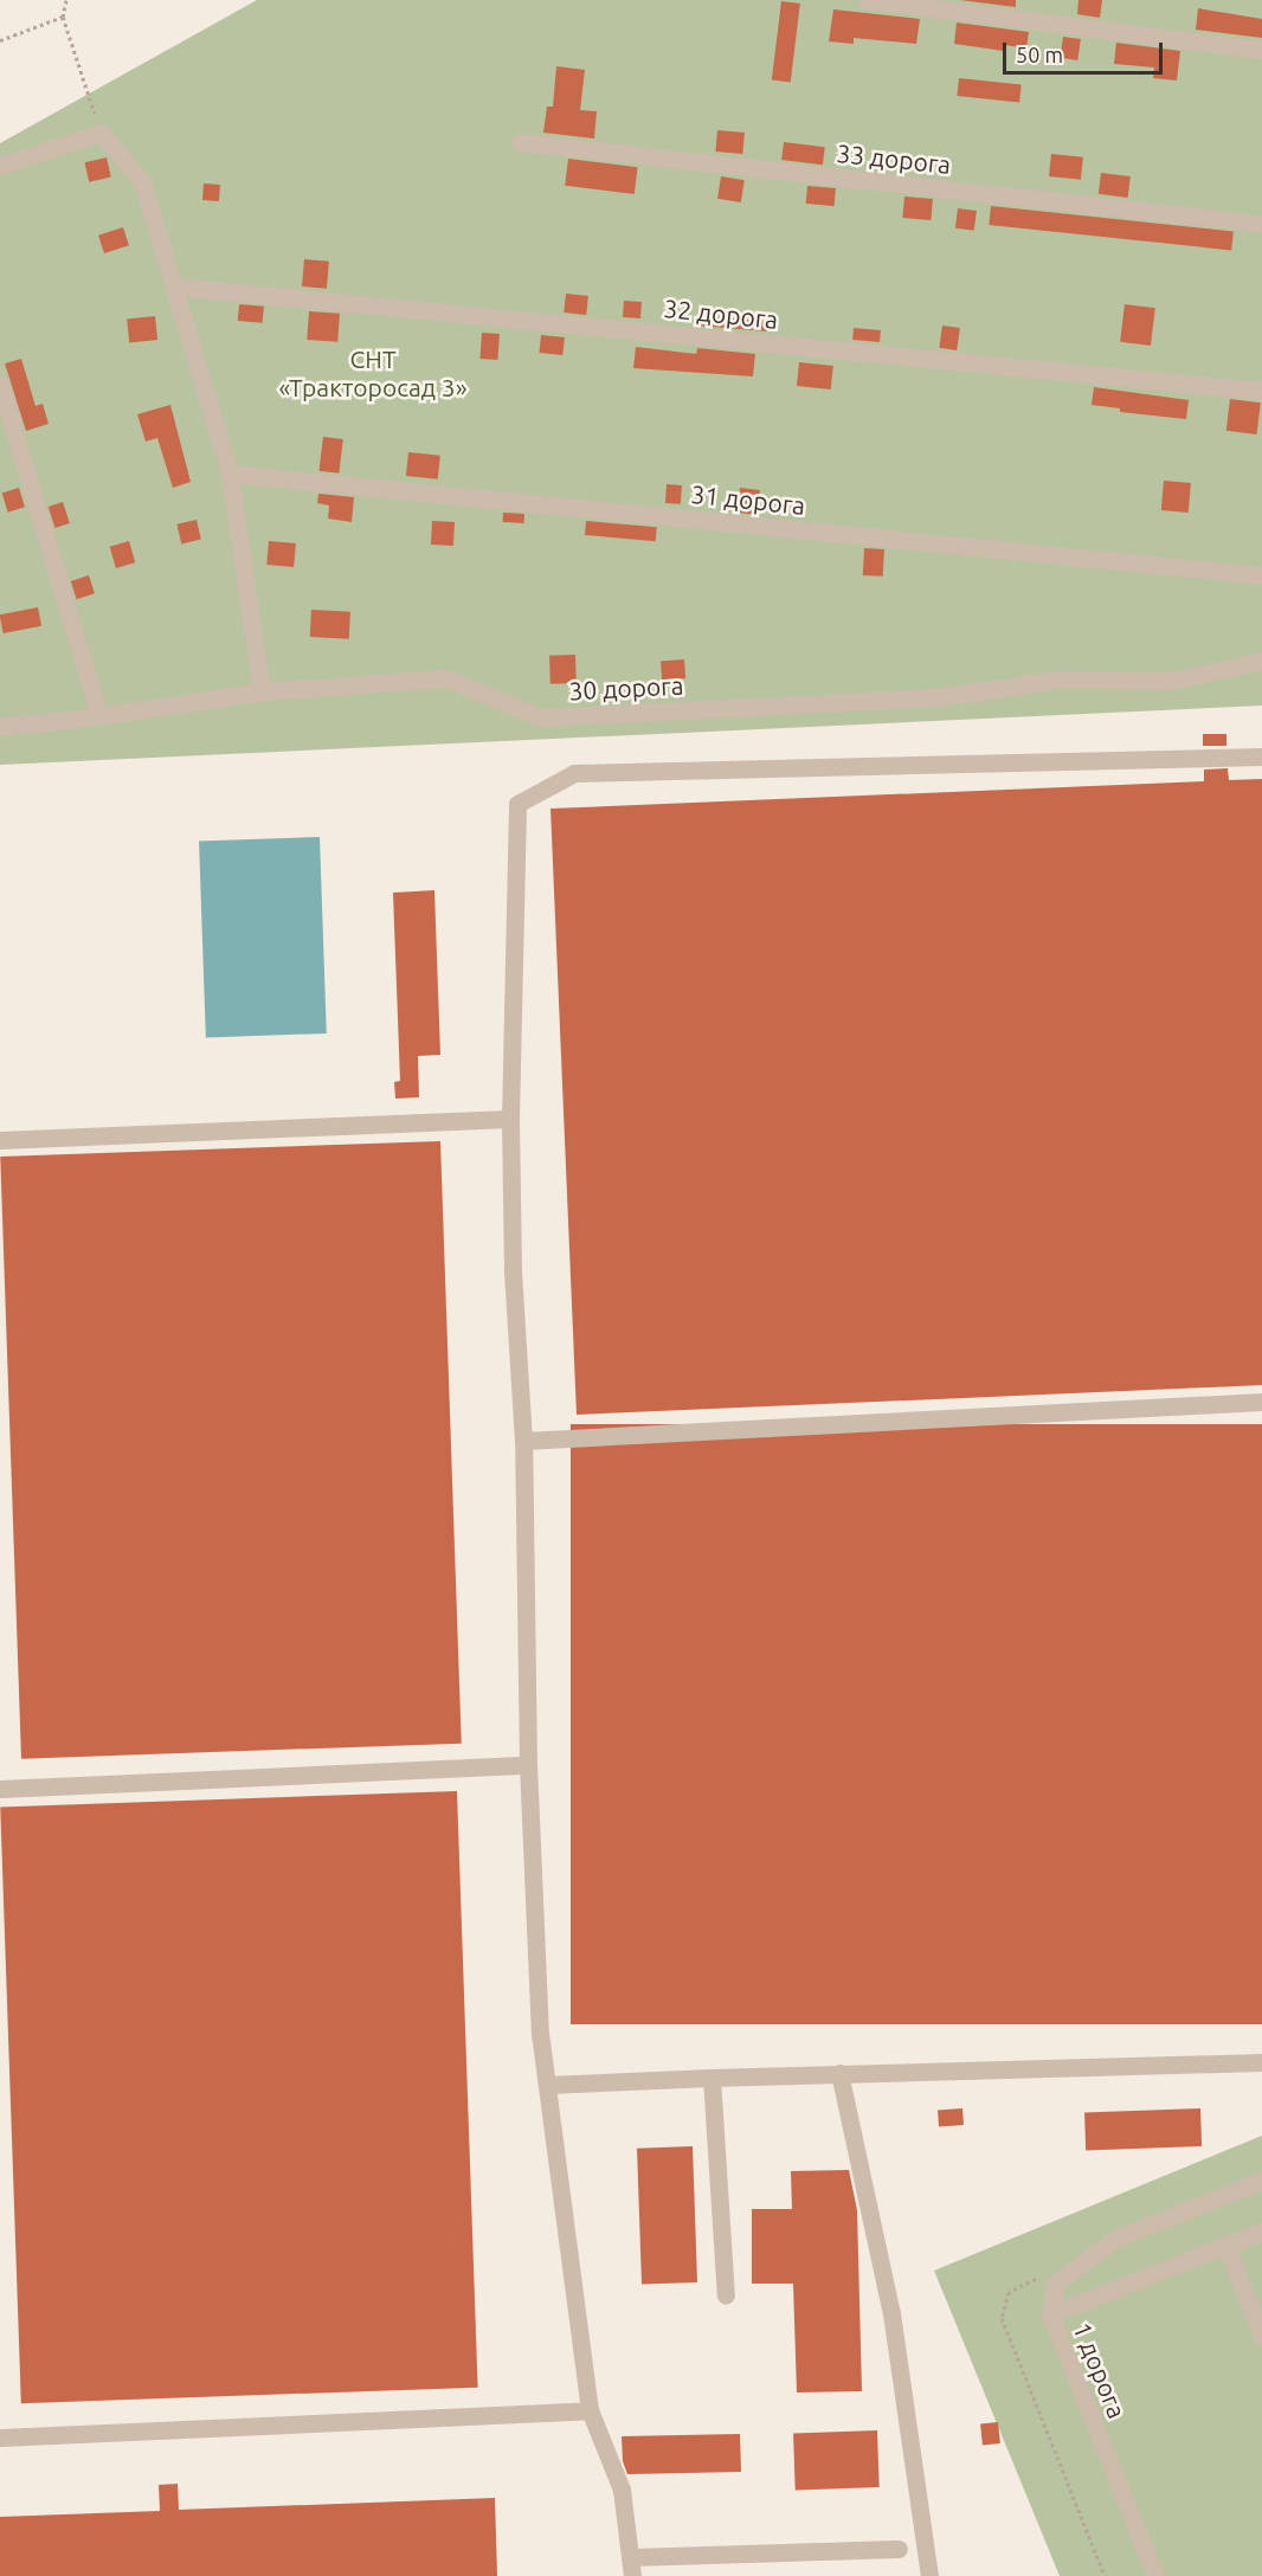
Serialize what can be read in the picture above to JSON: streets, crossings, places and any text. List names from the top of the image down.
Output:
{
  "streets": {
    "street": [
      "33 дорога",
      "32 дорога",
      "31 дорога",
      "30 дорога",
      "1 дорога"
    ]
  },
  "parks": ["СНТ «Тракторосад 3»"],
  "scale_bar": "50 m"
}
